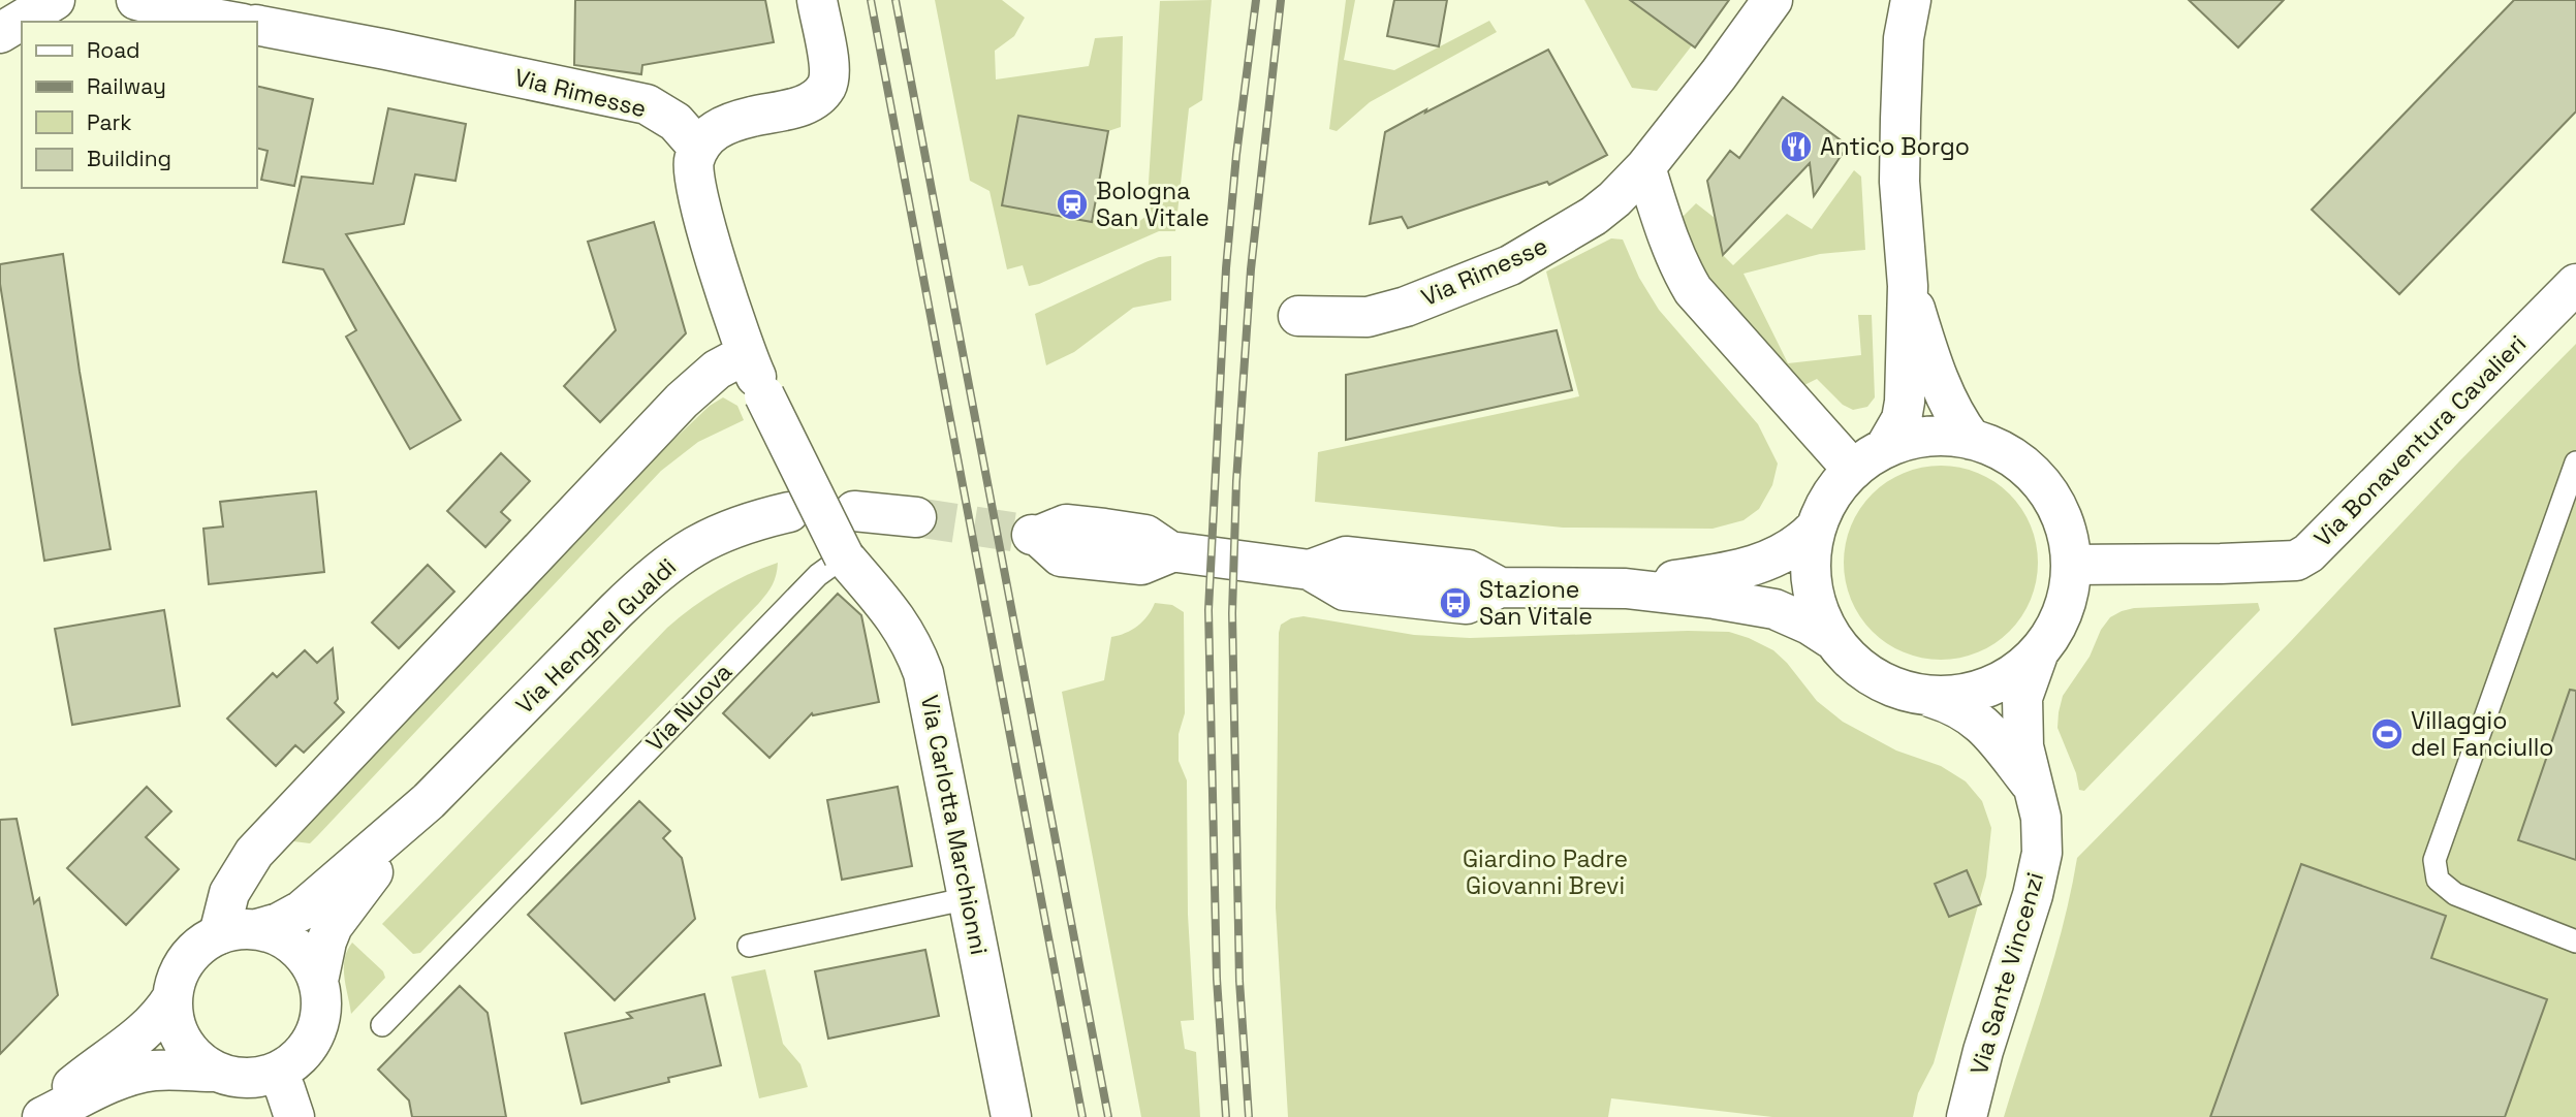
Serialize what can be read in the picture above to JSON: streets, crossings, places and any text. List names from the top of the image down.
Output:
{
  "streets": {
    "street": [
      "Via Rimesse",
      "Via Bonaventura Cavalieri",
      "Via Henghel Gualdi",
      "Via Carlotta Marchionni",
      "Via Sante Vincenzi"
    ],
    "lane": ["Via Nuova"]
  },
  "crossings": [
    ["Via Nuova", "Via Carlotta Marchionni"]
  ],
  "parks": ["Giardino Padre Giovanni Brevi"],
  "places": {
    "restaurant": ["Antico Borgo"],
    "station": ["Bologna San Vitale"],
    "bus stop": ["Stazione San Vitale"],
    "sports": ["Villaggio del Fanciullo"]
  },
  "legend": [
    "Road",
    "Railway",
    "Park",
    "Building"
  ]
}
